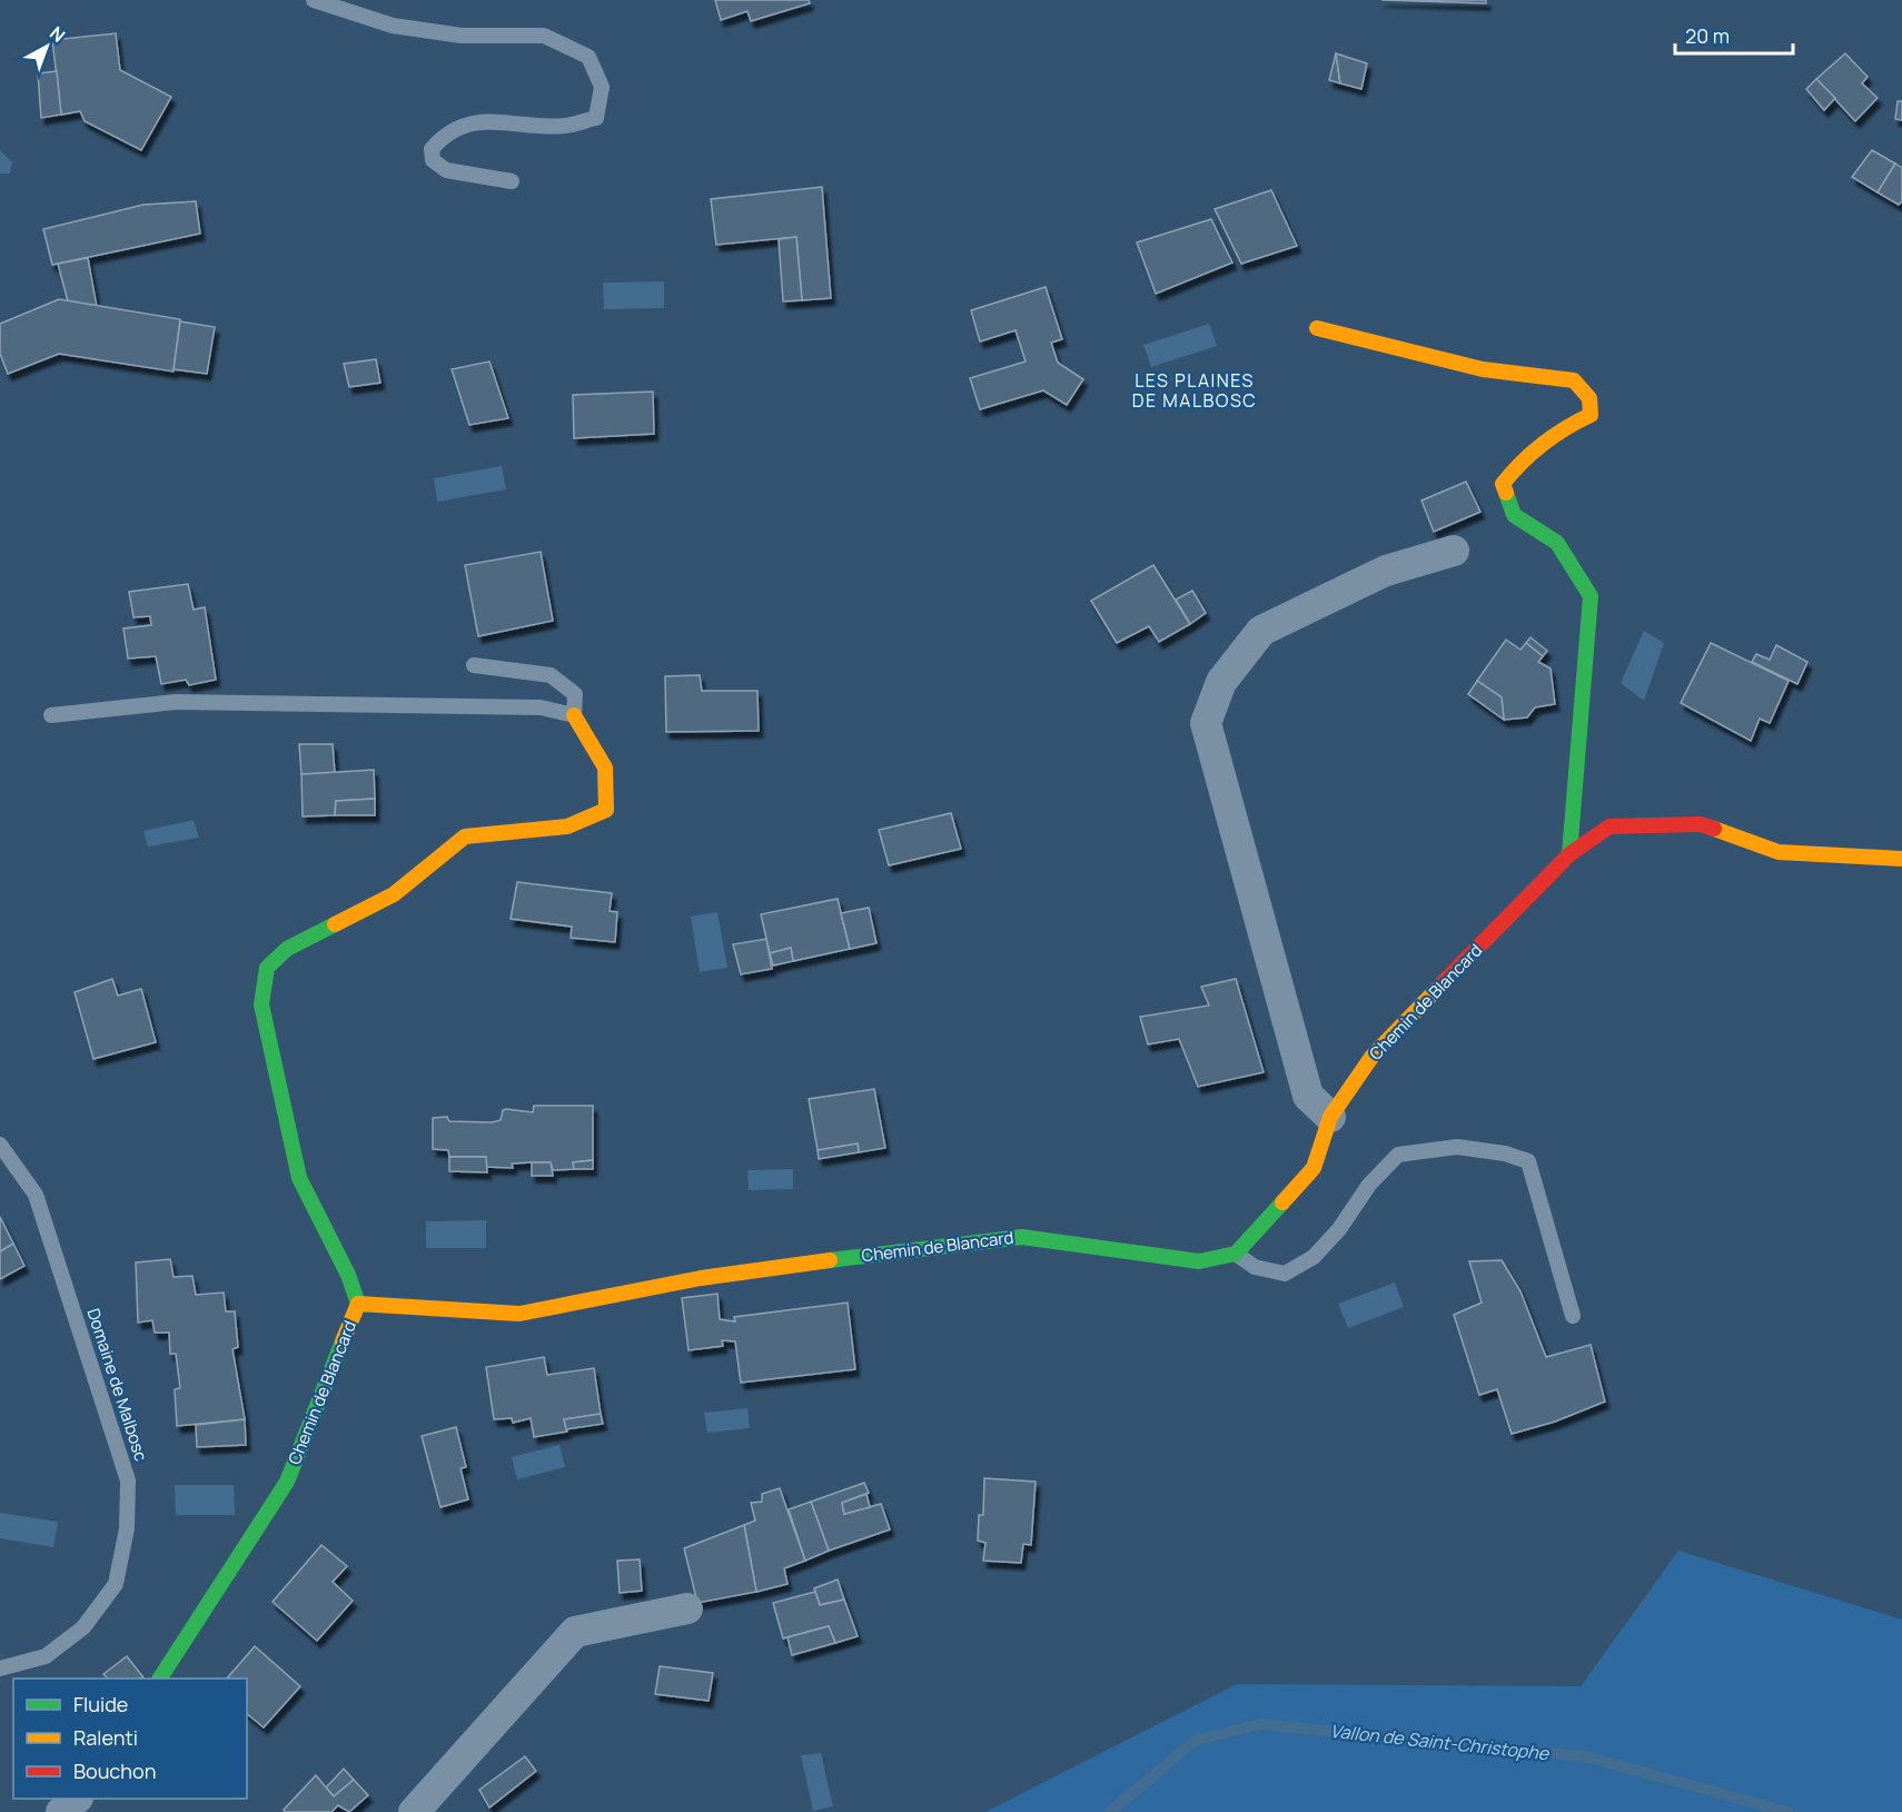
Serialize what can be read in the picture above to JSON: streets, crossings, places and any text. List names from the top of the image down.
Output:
{
  "streets": {
    "street": ["Chemin de Blancard"],
    "lane": ["Domaine de Malbosc"]
  },
  "districts": ["LES PLAINES DE MALBOSC"],
  "water": ["Vallon de Saint-Christophe"],
  "legend": ["Fluide", "Ralenti", "Bouchon"],
  "scale_bar": "20 m",
  "north": "top right"
}
